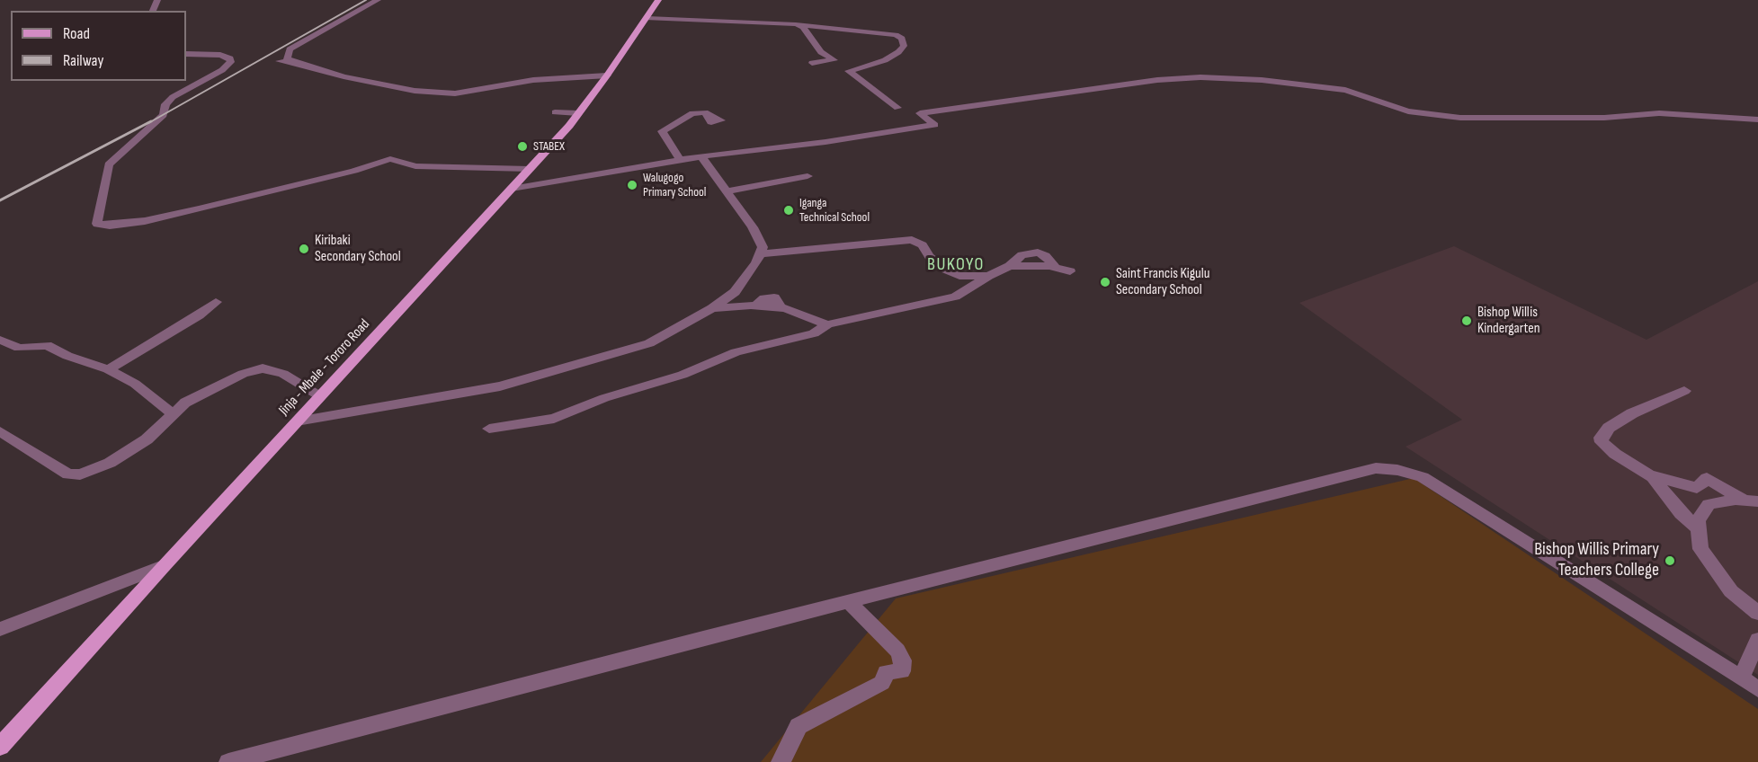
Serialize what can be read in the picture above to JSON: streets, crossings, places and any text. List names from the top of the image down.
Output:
{
  "streets": {
    "main road": ["Jinja - Mbale - Tororo Road"]
  },
  "districts": ["BUKOYO"],
  "places": [
    "STABEX",
    "Walugogo Primary School",
    "Iganga Technical School",
    "Kiribaki Secondary School",
    "Saint Francis Kigulu Secondary School",
    "Bishop Willis Kindergarten",
    "Bishop Willis Primary Teachers College"
  ],
  "legend": ["Road", "Railway"]
}
